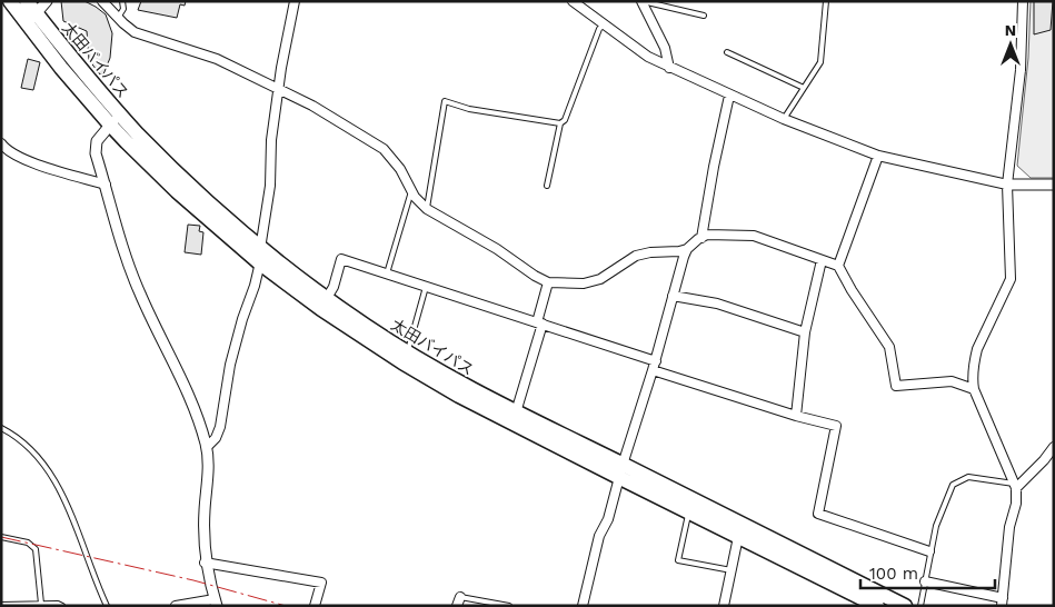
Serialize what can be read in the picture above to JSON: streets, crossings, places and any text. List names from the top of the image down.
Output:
{
  "streets": {
    "highway": ["太田バイパス"]
  },
  "scale_bar": "100 m",
  "north": "top"
}
